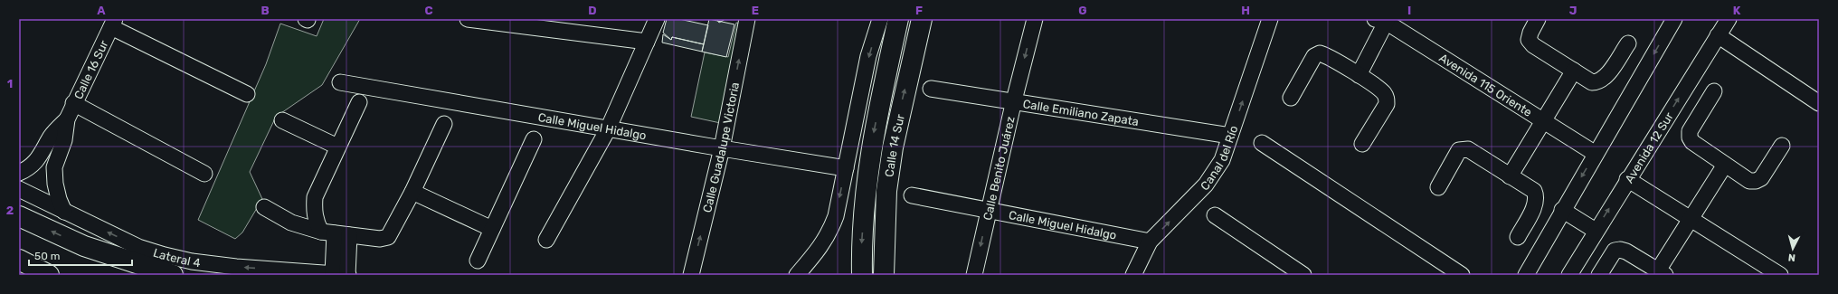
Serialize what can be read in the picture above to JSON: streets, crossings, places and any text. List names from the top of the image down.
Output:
{
  "streets": {
    "main road": ["Calle 14 Sur"],
    "street": [
      "Calle 16 Sur",
      "Avenida 115 Oriente",
      "Calle Emiliano Zapata",
      "Calle Miguel Hidalgo",
      "Avenida 12 Sur",
      "Calle Guadalupe Victoria",
      "Canal del Río",
      "Calle Benito Juárez",
      "Lateral 4"
    ]
  },
  "crossings": [
    ["Calle 16 Sur", "Lateral 4"],
    ["Calle Emiliano Zapata", "Canal del Río"],
    ["Calle Emiliano Zapata", "Calle Benito Juárez"],
    ["Calle Miguel Hidalgo", "Calle Guadalupe Victoria"],
    ["Calle Miguel Hidalgo", "Canal del Río"],
    ["Calle Miguel Hidalgo", "Calle Benito Juárez"]
  ],
  "one_way": ["Canal del Río", "Calle Benito Juárez"],
  "scale_bar": "50 m",
  "north": "bottom",
  "grid": {
    "columns": [
      "A",
      "B",
      "C",
      "D",
      "E",
      "F",
      "G",
      "H",
      "I",
      "J",
      "K"
    ],
    "rows": ["1", "2"]
  }
}
